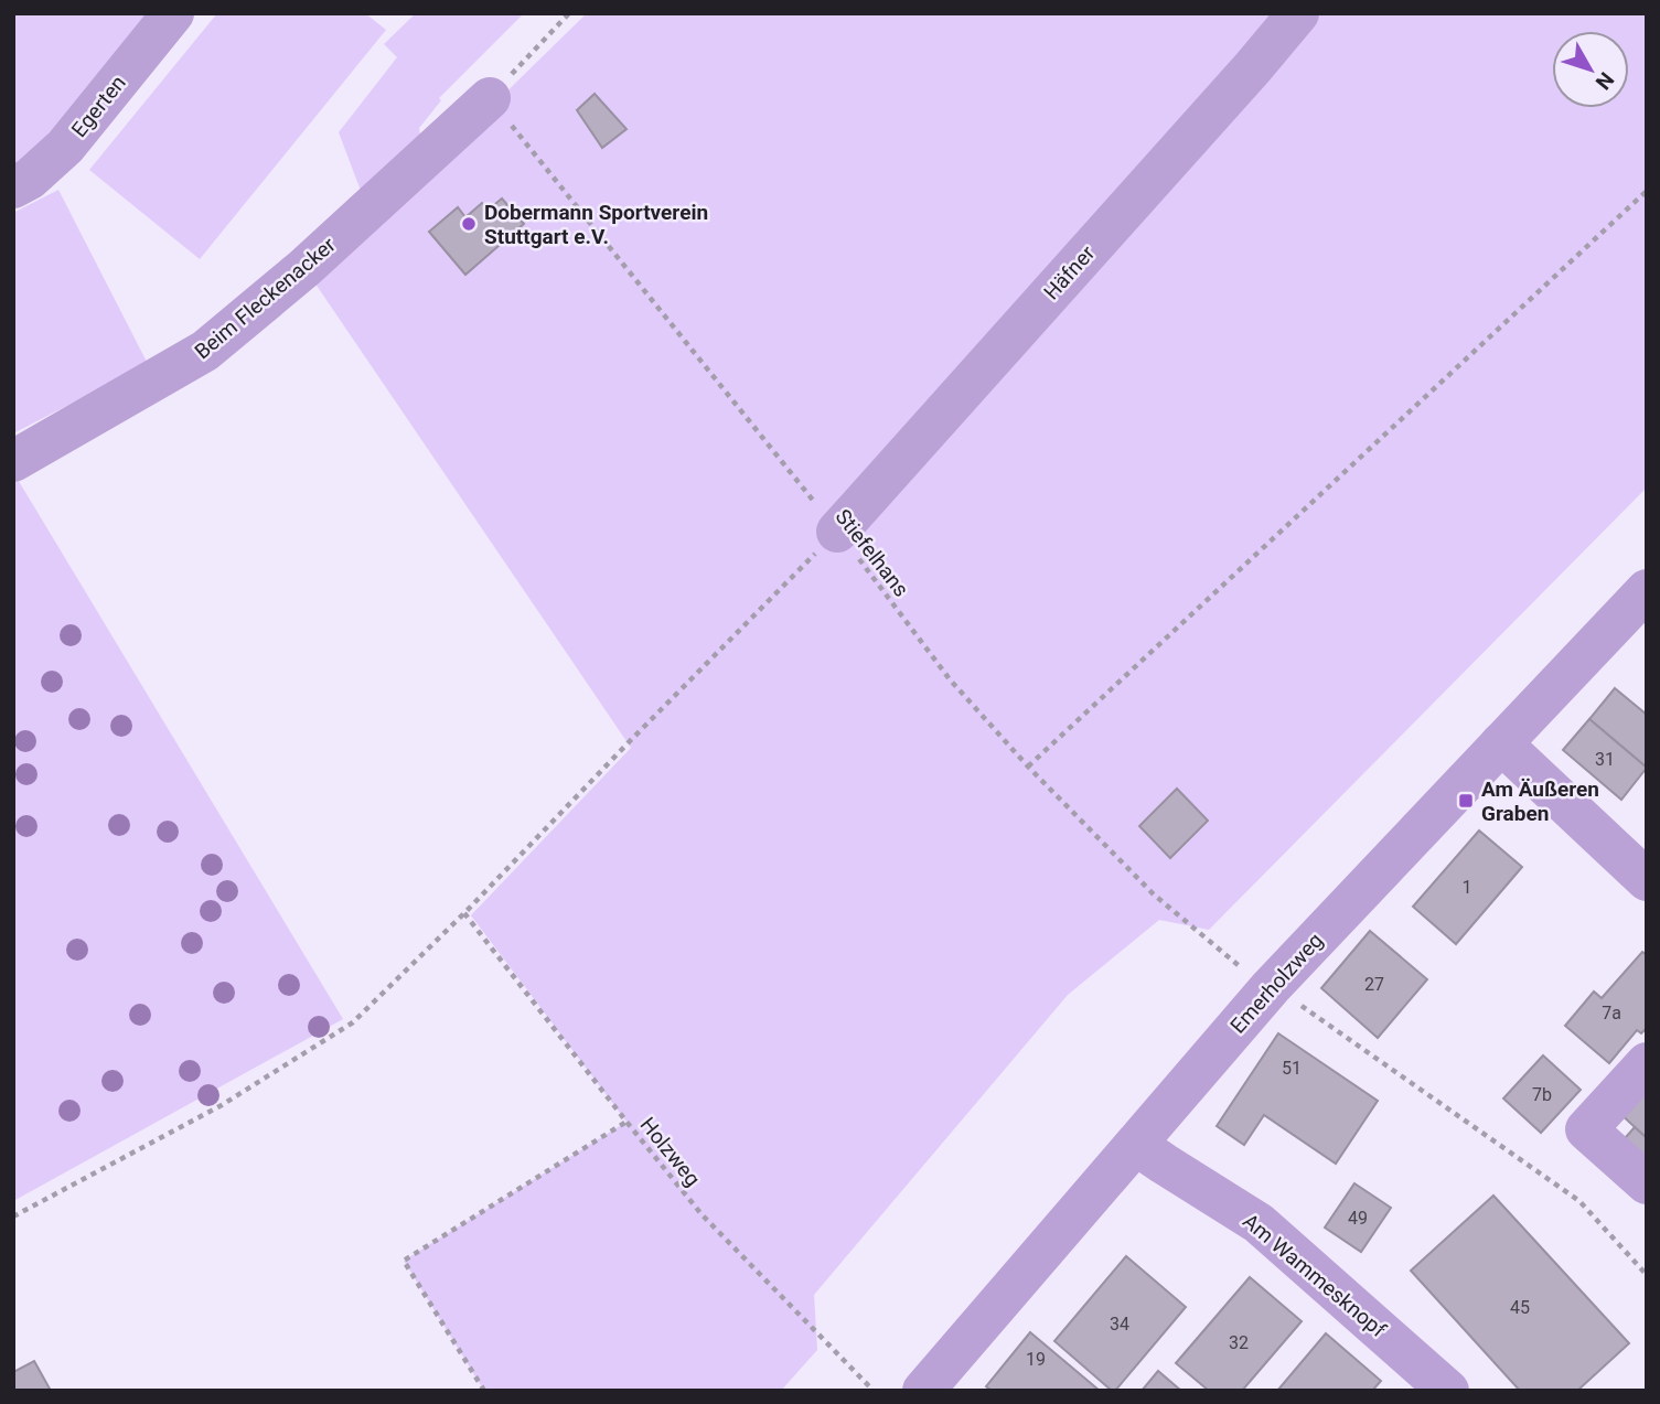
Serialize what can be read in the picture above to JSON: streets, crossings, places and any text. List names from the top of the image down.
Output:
{
  "streets": {
    "street": [
      "Egerten",
      "Häfner",
      "Beim Fleckenacker",
      "Emerholzweg",
      "Am Wammesknopf"
    ],
    "path": ["Stiefelhans", "Holzweg"]
  },
  "crossings": [
    ["Häfner", "Stiefelhans"],
    ["Beim Fleckenacker", "Stiefelhans"],
    ["Stiefelhans", "Emerholzweg"],
    ["Emerholzweg", "Am Wammesknopf"]
  ],
  "places": {
    "other": ["Dobermann Sportverein Stuttgart e.V."],
    "transit": ["Am Äußeren Graben"]
  },
  "house_numbers": [
    "31",
    "1",
    "27",
    "7a",
    "51",
    "7b",
    "49",
    "45",
    "34",
    "32",
    "19"
  ],
  "north": "bottom right"
}
